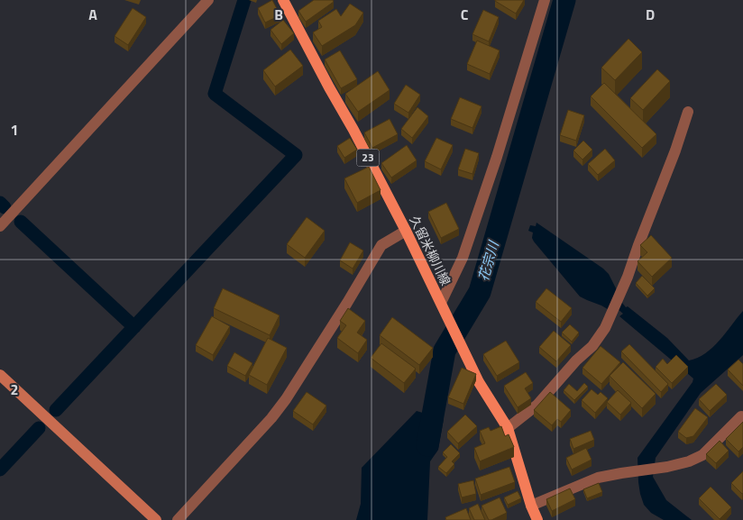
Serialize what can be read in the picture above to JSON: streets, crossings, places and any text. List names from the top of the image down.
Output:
{
  "streets": {
    "main road": ["23", "久留米柳川線"]
  },
  "water": ["花宗川"],
  "grid": {
    "columns": [
      "A",
      "B",
      "C",
      "D"
    ],
    "rows": ["1", "2"]
  }
}
